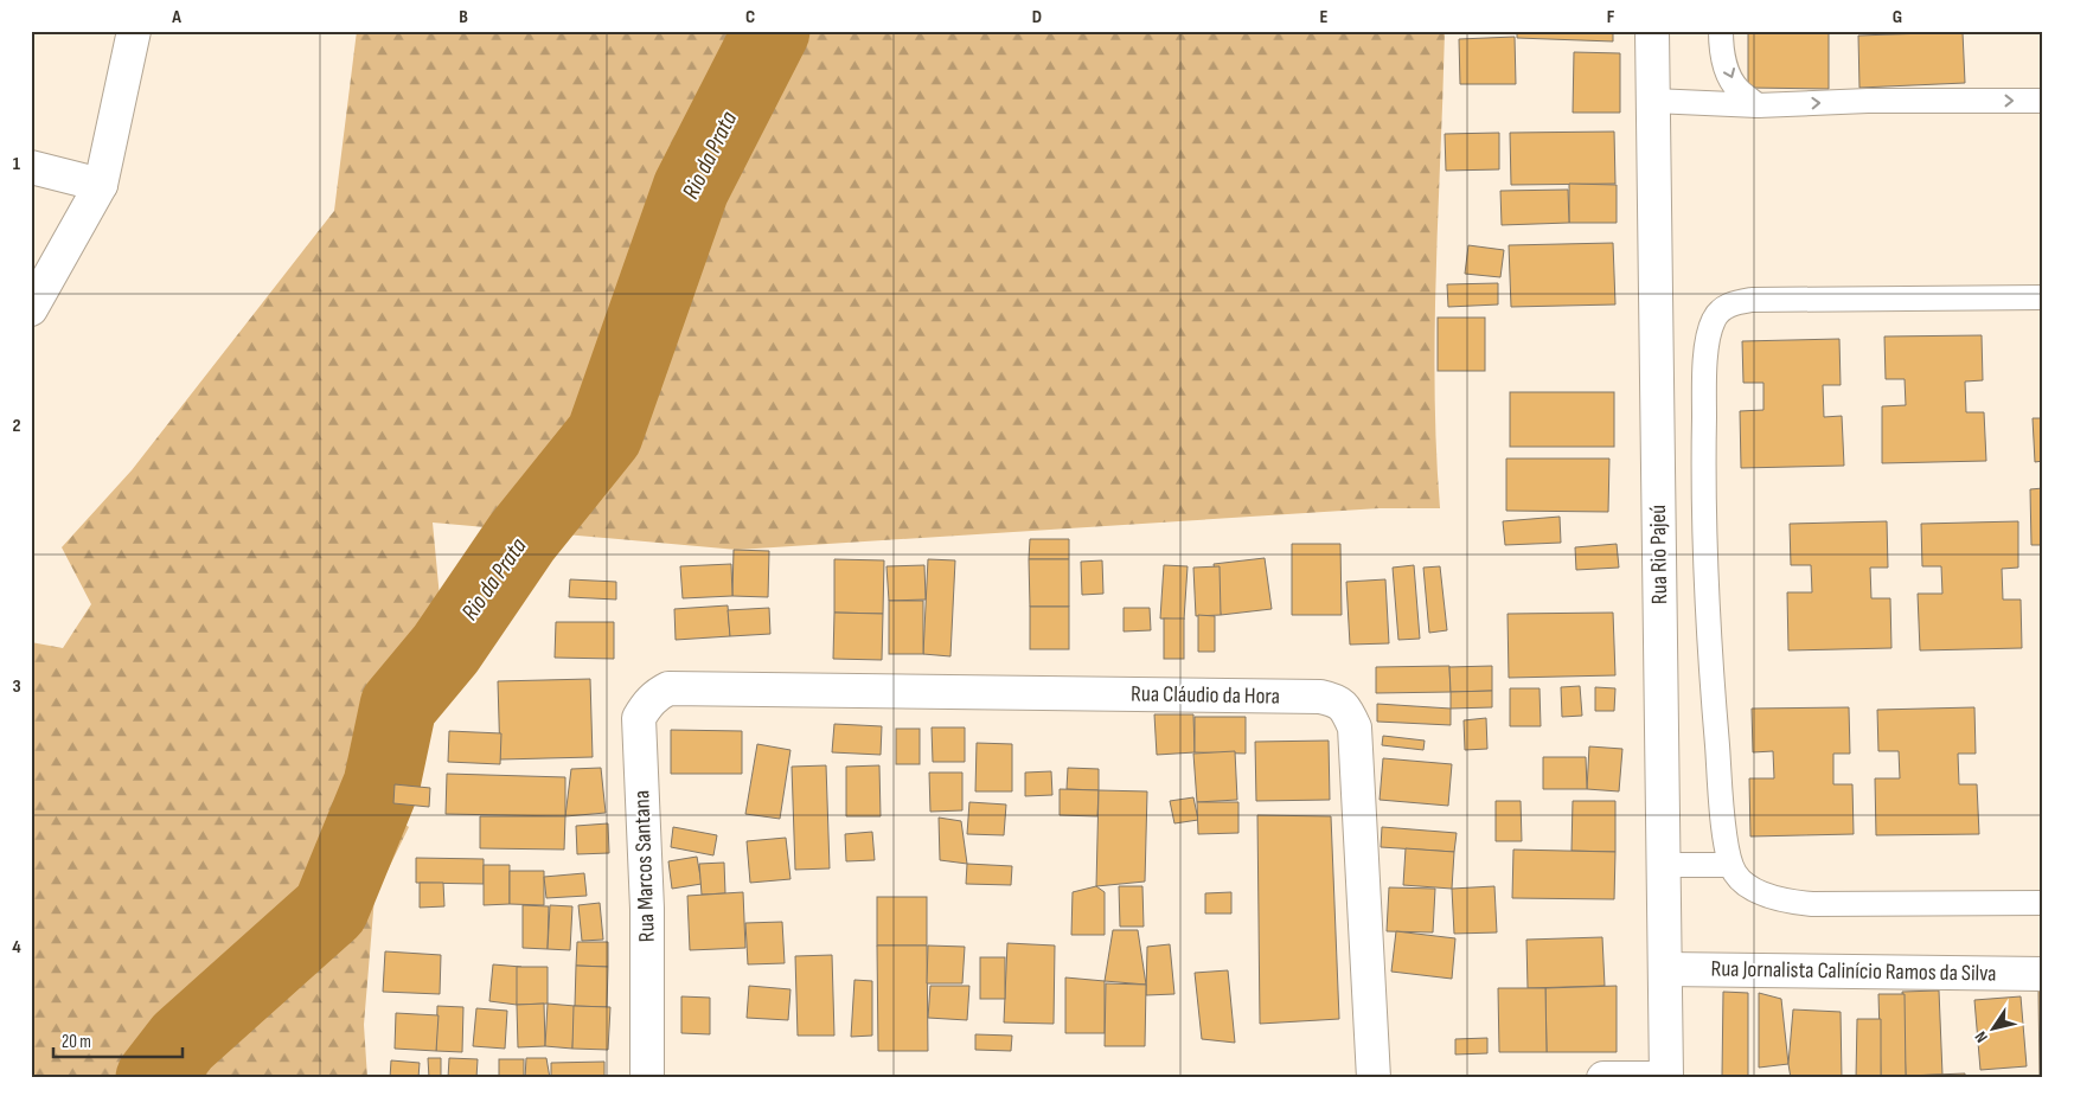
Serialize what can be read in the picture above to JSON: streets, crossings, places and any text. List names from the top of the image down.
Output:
{
  "streets": {
    "street": [
      "Rua Rio Pajeú",
      "Rua Cláudio da Hora",
      "Rua Marcos Santana",
      "Rua Jornalista Calinício Ramos da Silva"
    ]
  },
  "crossings": [
    ["Rua Rio Pajeú", "Rua Jornalista Calinício Ramos da Silva"],
    ["Rua Cláudio da Hora", "Rua Marcos Santana"]
  ],
  "water": ["Rio da Prata"],
  "scale_bar": "20 m",
  "north": "bottom left",
  "grid": {
    "columns": [
      "A",
      "B",
      "C",
      "D",
      "E",
      "F",
      "G"
    ],
    "rows": [
      "1",
      "2",
      "3",
      "4"
    ]
  }
}
